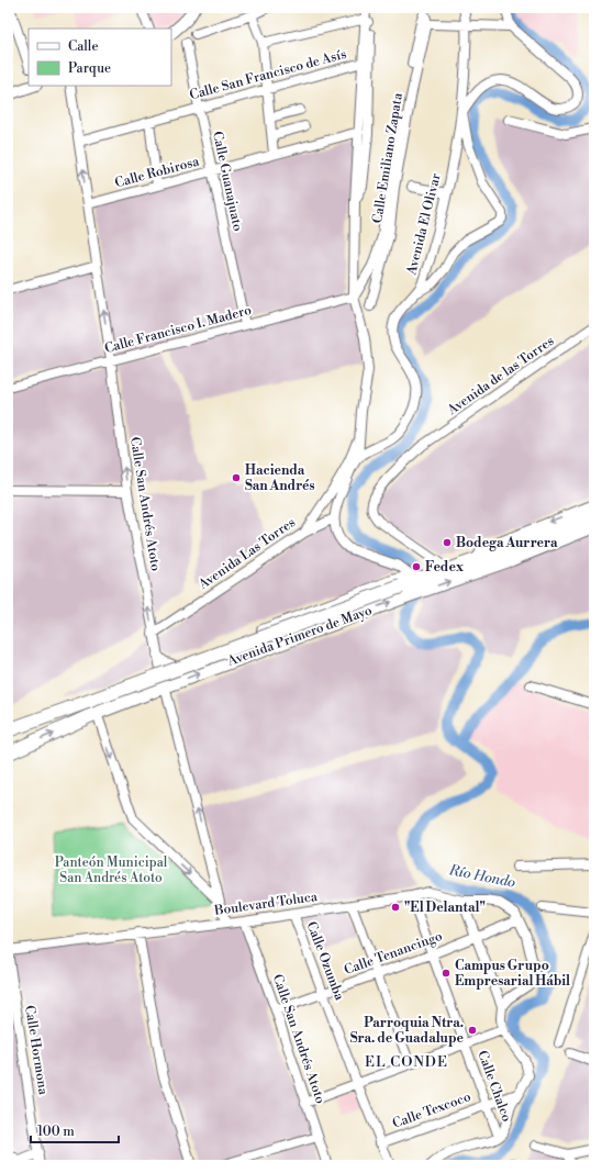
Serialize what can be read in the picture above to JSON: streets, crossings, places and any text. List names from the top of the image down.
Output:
{
  "streets": {
    "highway": ["Avenida Primero de Mayo"],
    "street": [
      "Calle San Francisco de Asís",
      "Calle Emiliano Zapata",
      "Calle Robirosa",
      "Calle Guanajuato",
      "Avenida El Olivar",
      "Calle Francisco I. Madero",
      "Avenida de las Torres",
      "Calle San Andrés Atoto",
      "Avenida Las Torres",
      "Boulevard Toluca",
      "Calle Tenancingo",
      "Calle Ozumba",
      "Calle Hormona",
      "Calle Chalco",
      "Calle Texcoco"
    ]
  },
  "crossings": [
    ["Calle San Francisco de Asís", "Calle Emiliano Zapata"],
    ["Calle San Francisco de Asís", "Calle Guanajuato"],
    ["Calle San Francisco de Asís", "Calle San Andrés Atoto"],
    ["Calle Emiliano Zapata", "Calle Robirosa"],
    ["Calle Emiliano Zapata", "Avenida El Olivar"],
    ["Calle Emiliano Zapata", "Calle Francisco I. Madero"],
    ["Calle Emiliano Zapata", "Avenida Las Torres"],
    ["Calle Robirosa", "Calle Guanajuato"],
    ["Calle Robirosa", "Calle San Andrés Atoto"],
    ["Calle Guanajuato", "Calle Francisco I. Madero"],
    ["Calle Francisco I. Madero", "Calle San Andrés Atoto"],
    ["Avenida de las Torres", "Avenida Primero de Mayo"],
    ["Calle San Andrés Atoto", "Avenida Las Torres"],
    ["Calle San Andrés Atoto", "Avenida Primero de Mayo"],
    ["Calle San Andrés Atoto", "Boulevard Toluca"],
    ["Calle San Andrés Atoto", "Calle Tenancingo"],
    ["Boulevard Toluca", "Calle Tenancingo"],
    ["Boulevard Toluca", "Calle Ozumba"],
    ["Boulevard Toluca", "Calle Hormona"],
    ["Boulevard Toluca", "Calle Chalco"],
    ["Calle Tenancingo", "Calle Ozumba"],
    ["Calle Tenancingo", "Calle Chalco"],
    ["Calle Ozumba", "Calle Texcoco"],
    ["Calle Chalco", "Calle Texcoco"]
  ],
  "one_way": ["Calle San Andrés Atoto"],
  "districts": ["EL CONDE"],
  "water": ["Río Hondo"],
  "parks": ["Panteón Municipal San Andrés Atoto"],
  "places": [
    "Hacienda San Andrés",
    "Bodega Aurrera",
    "Fedex",
    "\"El Delantal\"",
    "Campus Grupo Empresarial Hábil",
    "Parroquia Ntra. Sra. de Guadalupe"
  ],
  "legend": ["Calle", "Parque"],
  "scale_bar": "100 m"
}
